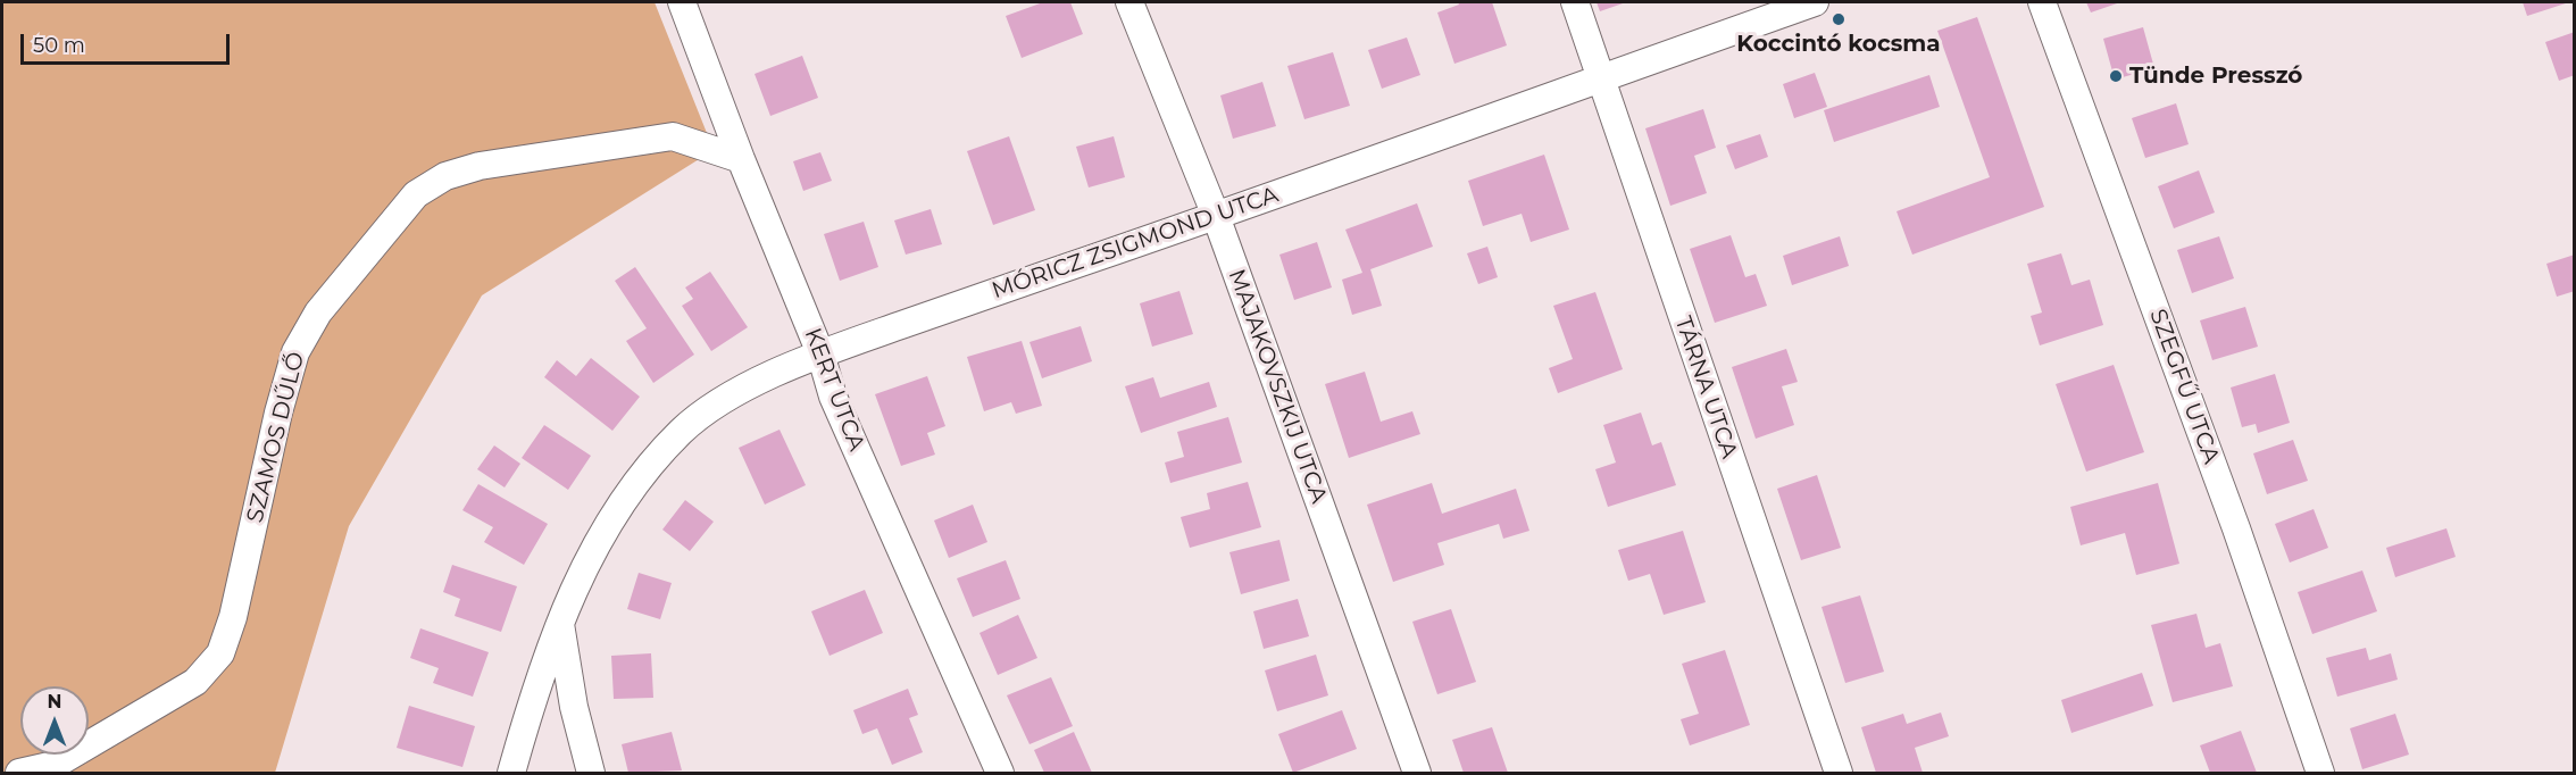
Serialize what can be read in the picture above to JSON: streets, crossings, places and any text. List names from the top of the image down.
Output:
{
  "streets": {
    "street": [
      "MÓRICZ ZSIGMOND UTCA",
      "MAJAKOVSZKIJ UTCA",
      "SZEGFŰ UTCA",
      "TÁRNA UTCA",
      "KERT UTCA",
      "SZAMOS DŰLŐ"
    ]
  },
  "crossings": [
    ["MÓRICZ ZSIGMOND UTCA", "MAJAKOVSZKIJ UTCA"],
    ["MÓRICZ ZSIGMOND UTCA", "TÁRNA UTCA"],
    ["MÓRICZ ZSIGMOND UTCA", "KERT UTCA"],
    ["KERT UTCA", "SZAMOS DŰLŐ"]
  ],
  "places": ["Koccintó kocsma", "Tünde Presszó"],
  "scale_bar": "50 m",
  "north": "top"
}
